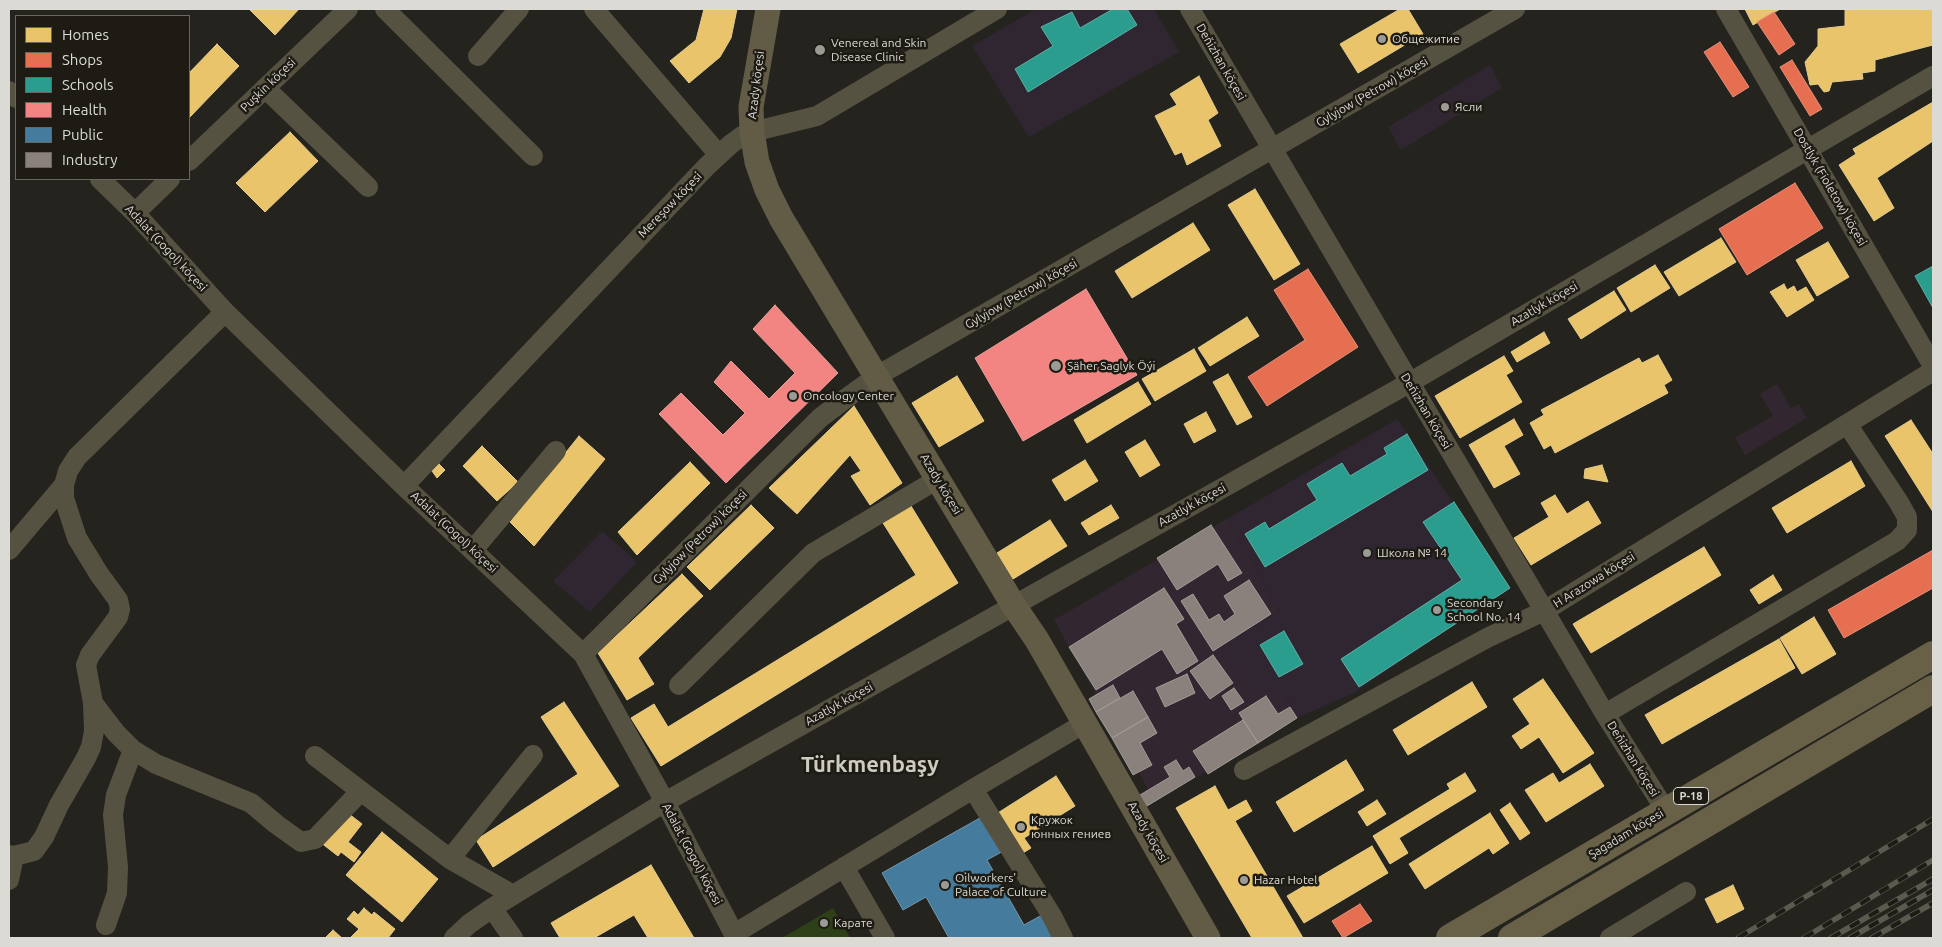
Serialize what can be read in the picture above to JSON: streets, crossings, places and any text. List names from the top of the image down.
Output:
{
  "streets": {
    "highway": ["P-18", "Şagadam köçesi"],
    "main road": ["Azady köçesi"],
    "street": [
      "Deňizhan köçesi",
      "Puşkin köçesi",
      "Gylyjow (Petrow) köçesi",
      "Dostlyk (Fioletow) köçesi",
      "Mereşow köçesi",
      "Adalat (Gogol) köçesi",
      "Azatlyk köçesi",
      "H Arazowa köçesi"
    ]
  },
  "crossings": [
    ["Deňizhan köçesi", "Gylyjow (Petrow) köçesi"],
    ["Deňizhan köçesi", "Azatlyk köçesi"],
    ["Deňizhan köçesi", "H Arazowa köçesi"],
    ["Deňizhan köçesi", "Şagadam köçesi"],
    ["Azady köçesi", "Gylyjow (Petrow) köçesi"],
    ["Azady köçesi", "Mereşow köçesi"],
    ["Azady köçesi", "Azatlyk köçesi"],
    ["Gylyjow (Petrow) köçesi", "Adalat (Gogol) köçesi"],
    ["Dostlyk (Fioletow) köçesi", "Azatlyk köçesi"],
    ["Mereşow köçesi", "Adalat (Gogol) köçesi"],
    ["Adalat (Gogol) köçesi", "Azatlyk köçesi"]
  ],
  "districts": ["Türkmenbaşy"],
  "places": [
    "Общежитие",
    "Venereal and Skin Disease Clinic",
    "Ясли",
    "Şäher Saglyk Öýi",
    "Oncology Center",
    "Школа № 14",
    "Secondary School No. 14",
    "Кружок юнных гениев",
    "Hazar Hotel",
    "Oilworkers' Palace of Culture",
    "Карате"
  ],
  "legend": [
    "Homes",
    "Shops",
    "Schools",
    "Health",
    "Public",
    "Industry"
  ]
}
